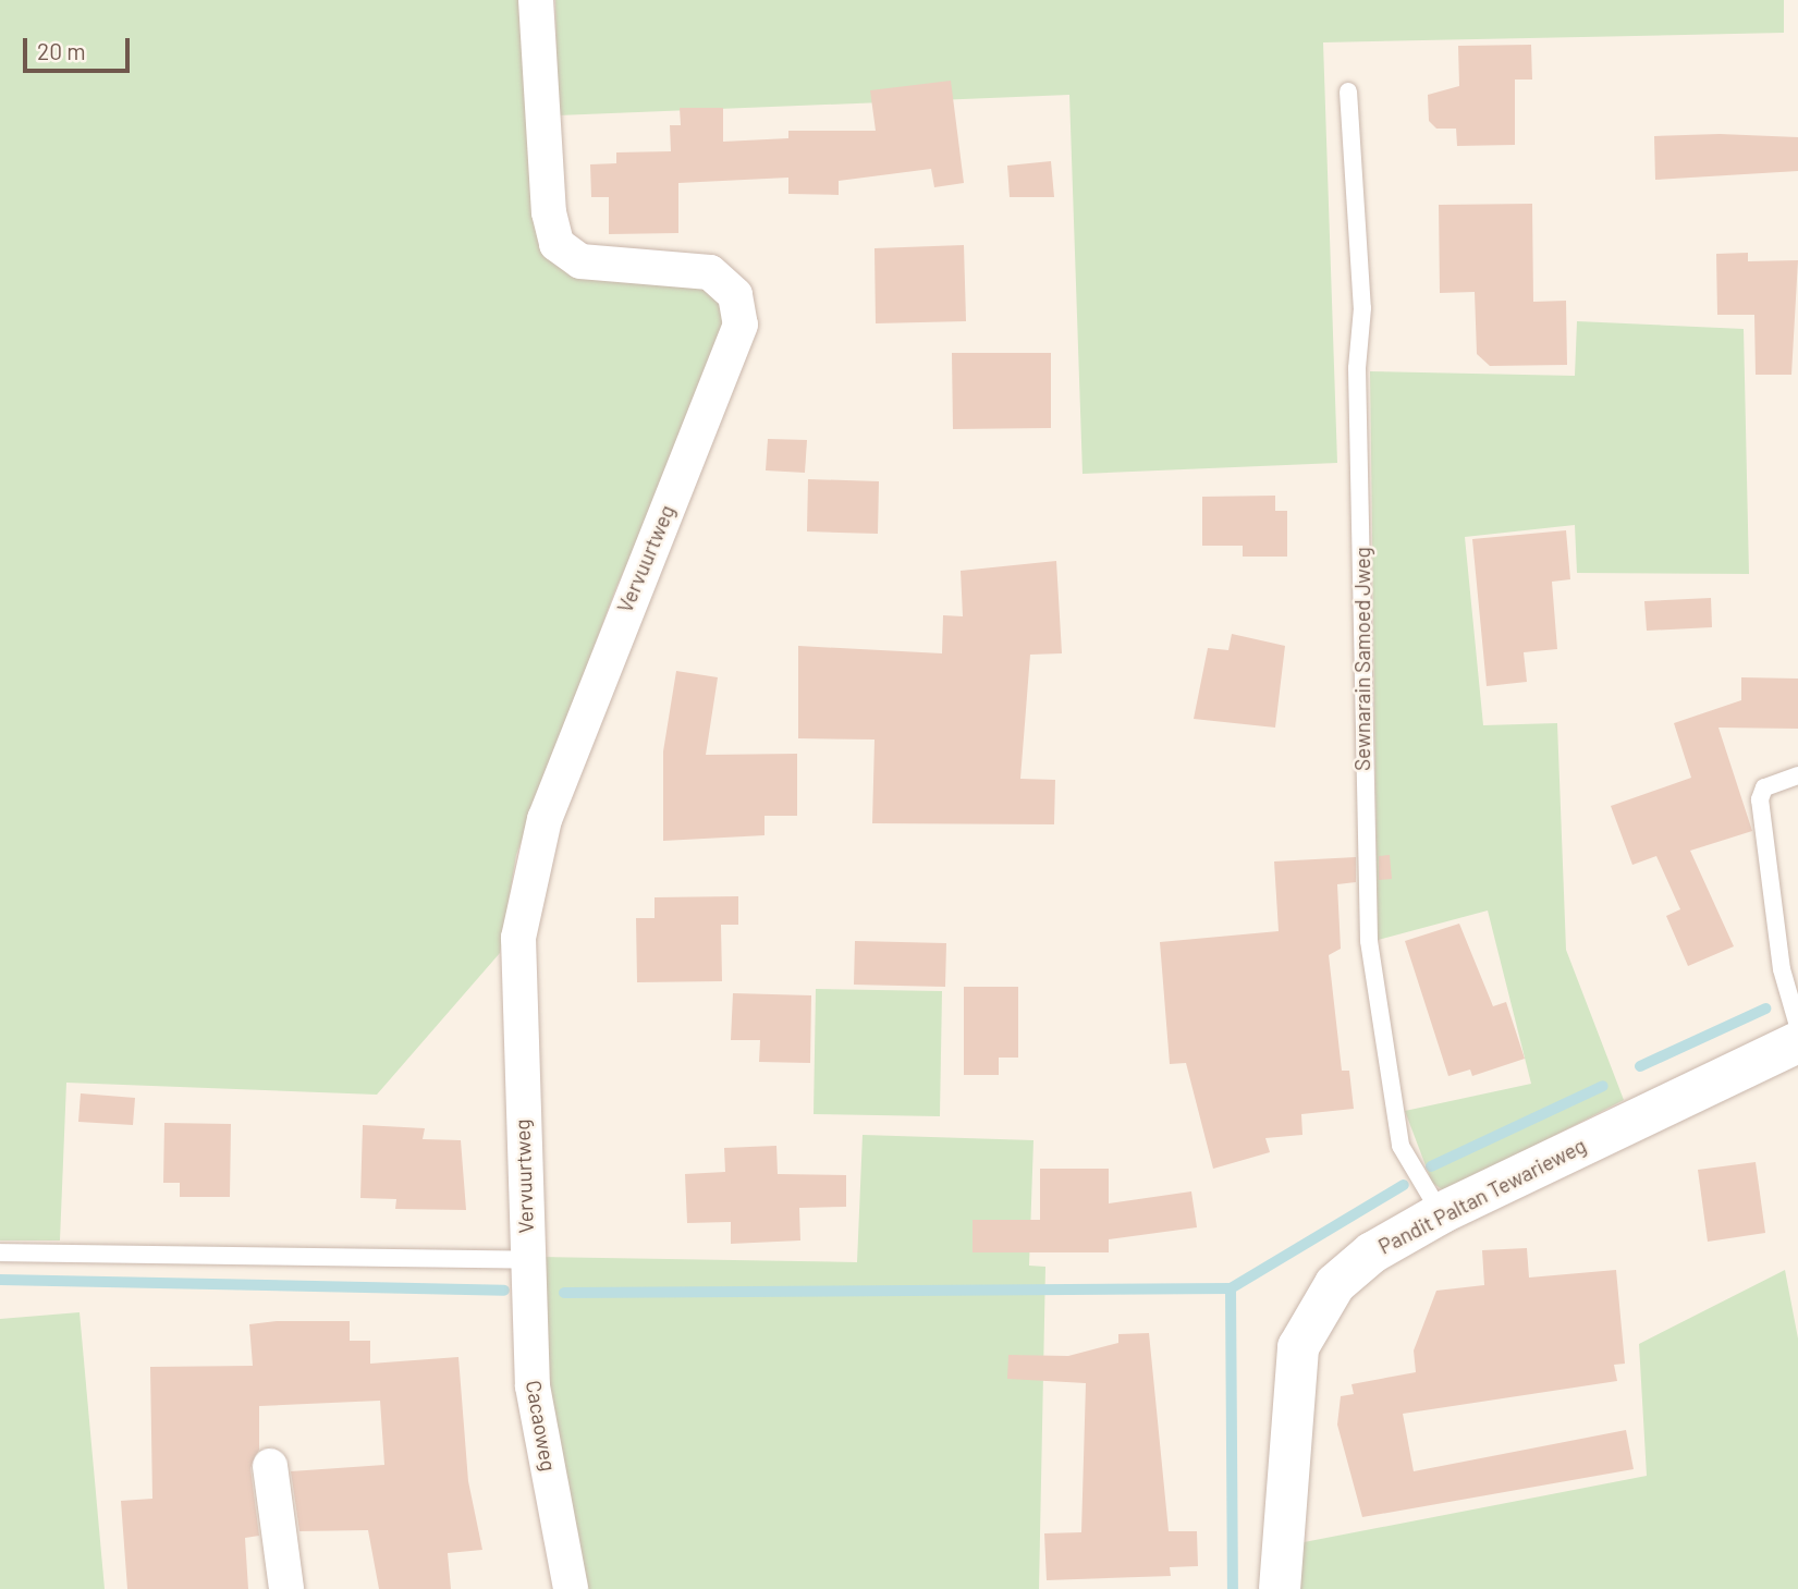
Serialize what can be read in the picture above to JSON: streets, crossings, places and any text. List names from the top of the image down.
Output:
{
  "streets": {
    "street": ["Vervuurtweg", "Pandit Paltan Tewarieweg", "Cacaoweg"],
    "lane": ["Sewnarain Samoed Jweg"]
  },
  "crossings": [
    ["Vervuurtweg", "Cacaoweg"],
    ["Sewnarain Samoed Jweg", "Pandit Paltan Tewarieweg"]
  ],
  "scale_bar": "20 m"
}
